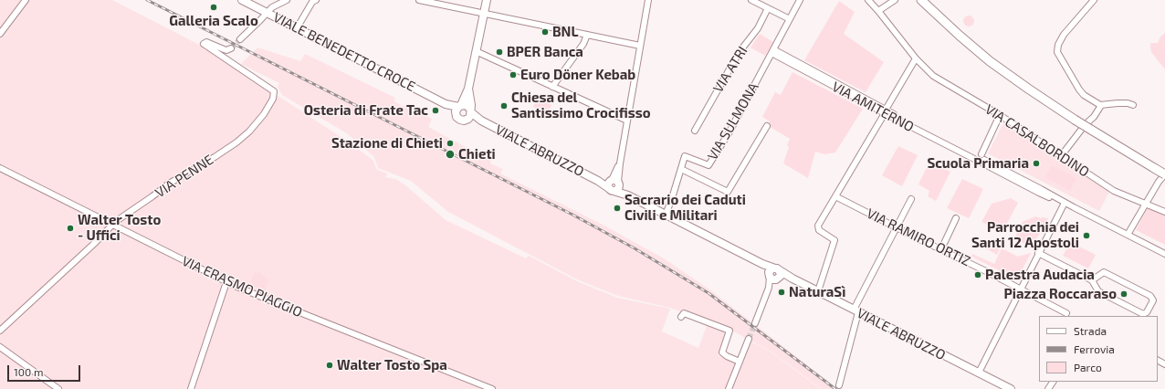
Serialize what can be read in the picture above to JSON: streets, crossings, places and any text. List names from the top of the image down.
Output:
{
  "streets": {
    "main road": ["VIALE BENEDETTO CROCE", "VIALE ABRUZZO"],
    "street": [
      "VIA ATRI",
      "VIA AMITERNO",
      "VIA SULMONA",
      "VIA CASALBORDINO",
      "VIA PENNE",
      "VIA RAMIRO ORTIZ",
      "VIA ERASMO PIAGGIO"
    ]
  },
  "crossings": [
    ["VIA AMITERNO", "VIA SULMONA"],
    ["VIA SULMONA", "VIALE ABRUZZO"],
    ["VIA PENNE", "VIA ERASMO PIAGGIO"]
  ],
  "places": [
    "Galleria Scalo",
    "BNL",
    "BPER Banca",
    "Euro Döner Kebab",
    "Chiesa del Santissimo Crocifisso",
    "Osteria di Frate Tac",
    "Stazione di Chieti",
    "Chieti",
    "Scuola Primaria",
    "Sacrario dei Caduti Civili e Militari",
    "Walter Tosto - Uffici",
    "Parrocchia dei Santi 12 Apostoli",
    "Palestra Audacia",
    "NaturaSì",
    "Piazza Roccaraso",
    "Walter Tosto Spa"
  ],
  "legend": ["Strada", "Ferrovia", "Parco"],
  "scale_bar": "100 m"
}
